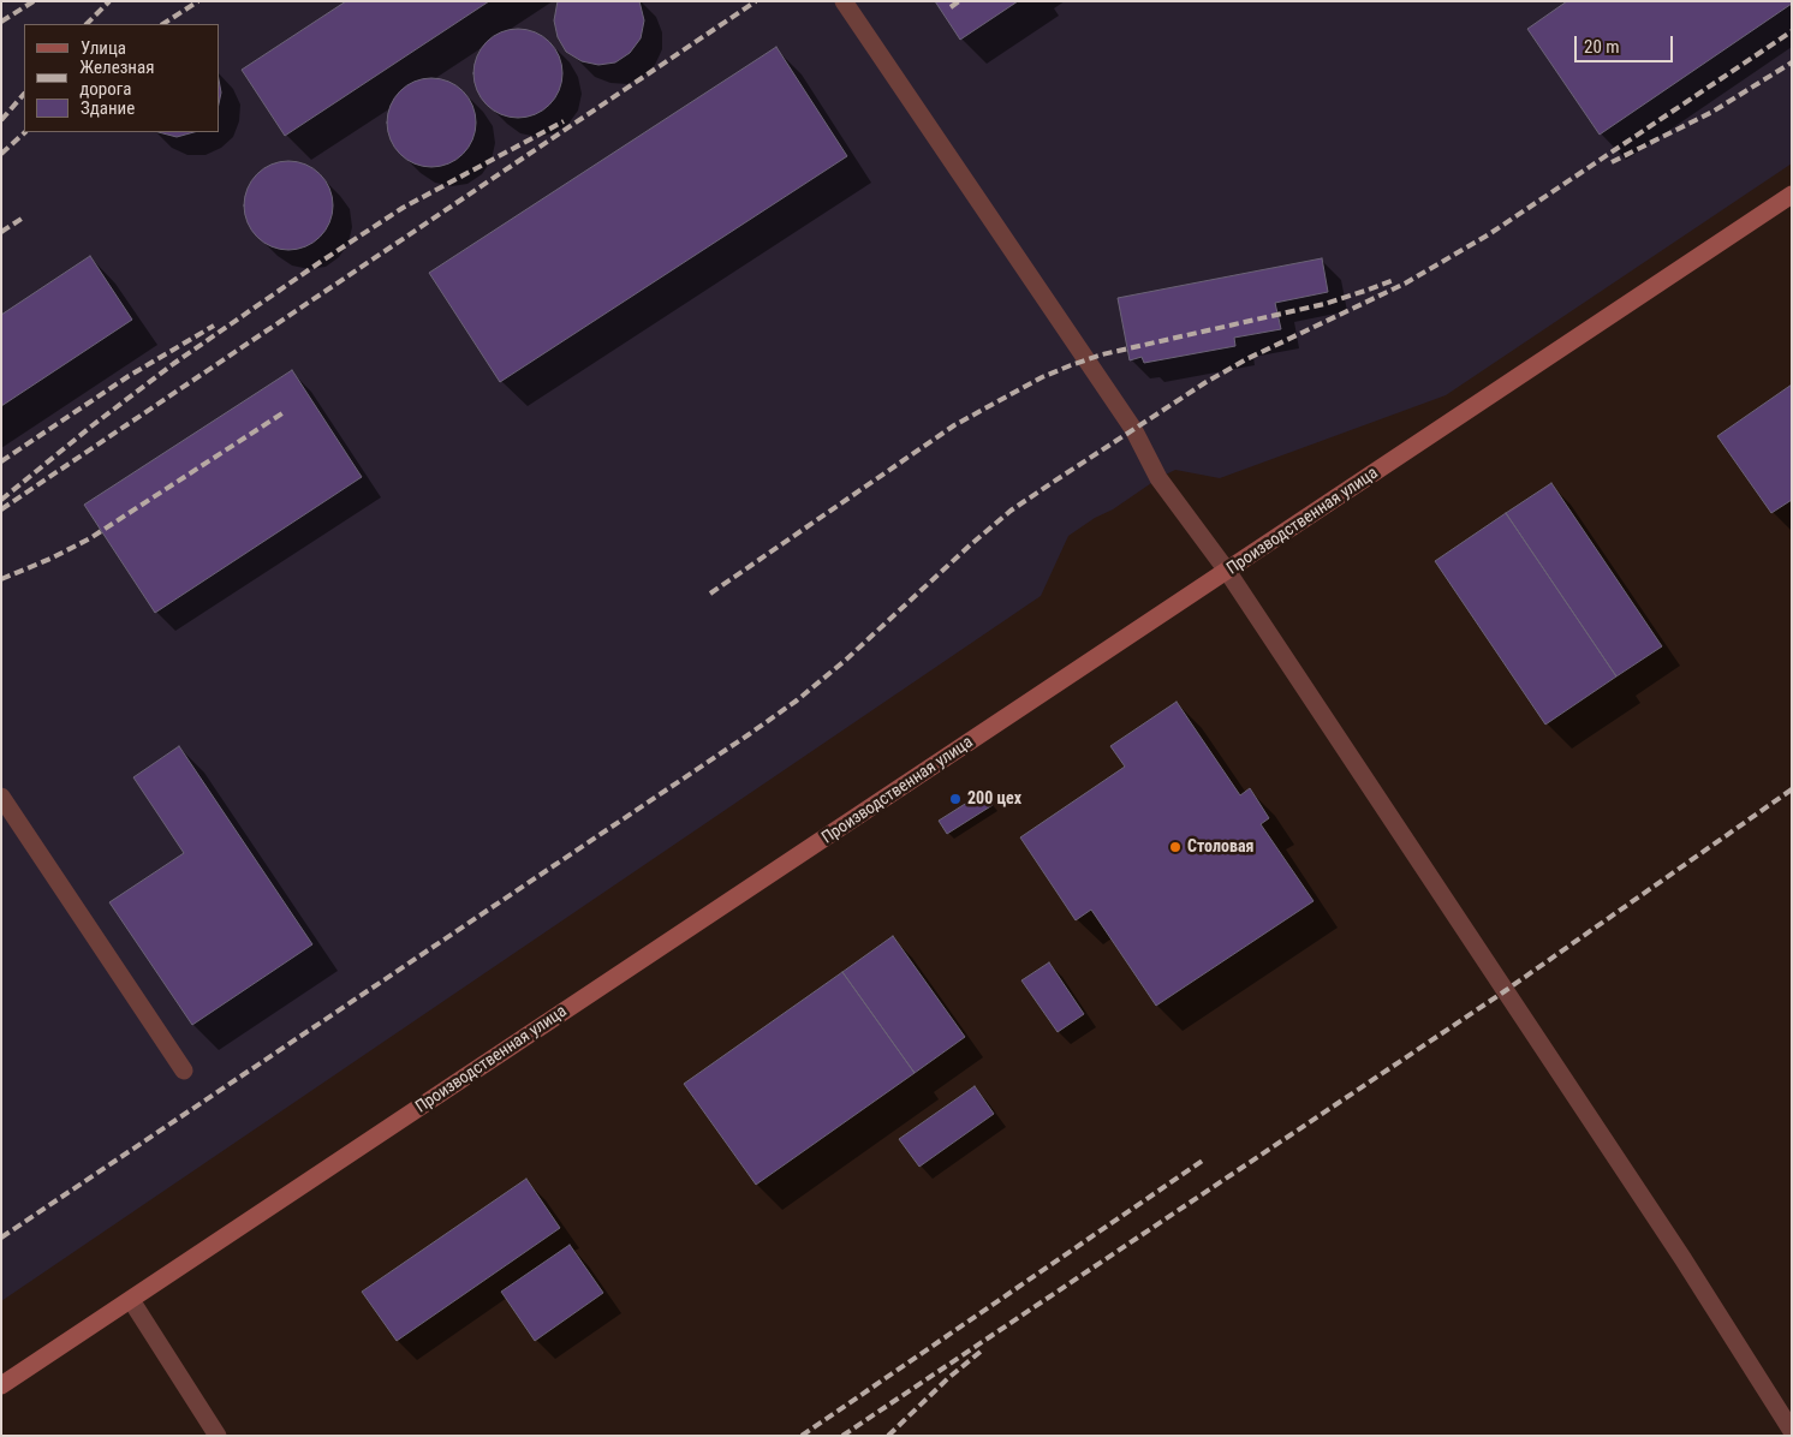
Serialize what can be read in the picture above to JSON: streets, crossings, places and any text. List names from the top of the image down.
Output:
{
  "streets": {
    "main road": ["Производственная улица"]
  },
  "places": ["200 цех", "Cтоловая"],
  "legend": ["Улица", "Железная дорога", "Здание"],
  "scale_bar": "20 m"
}
